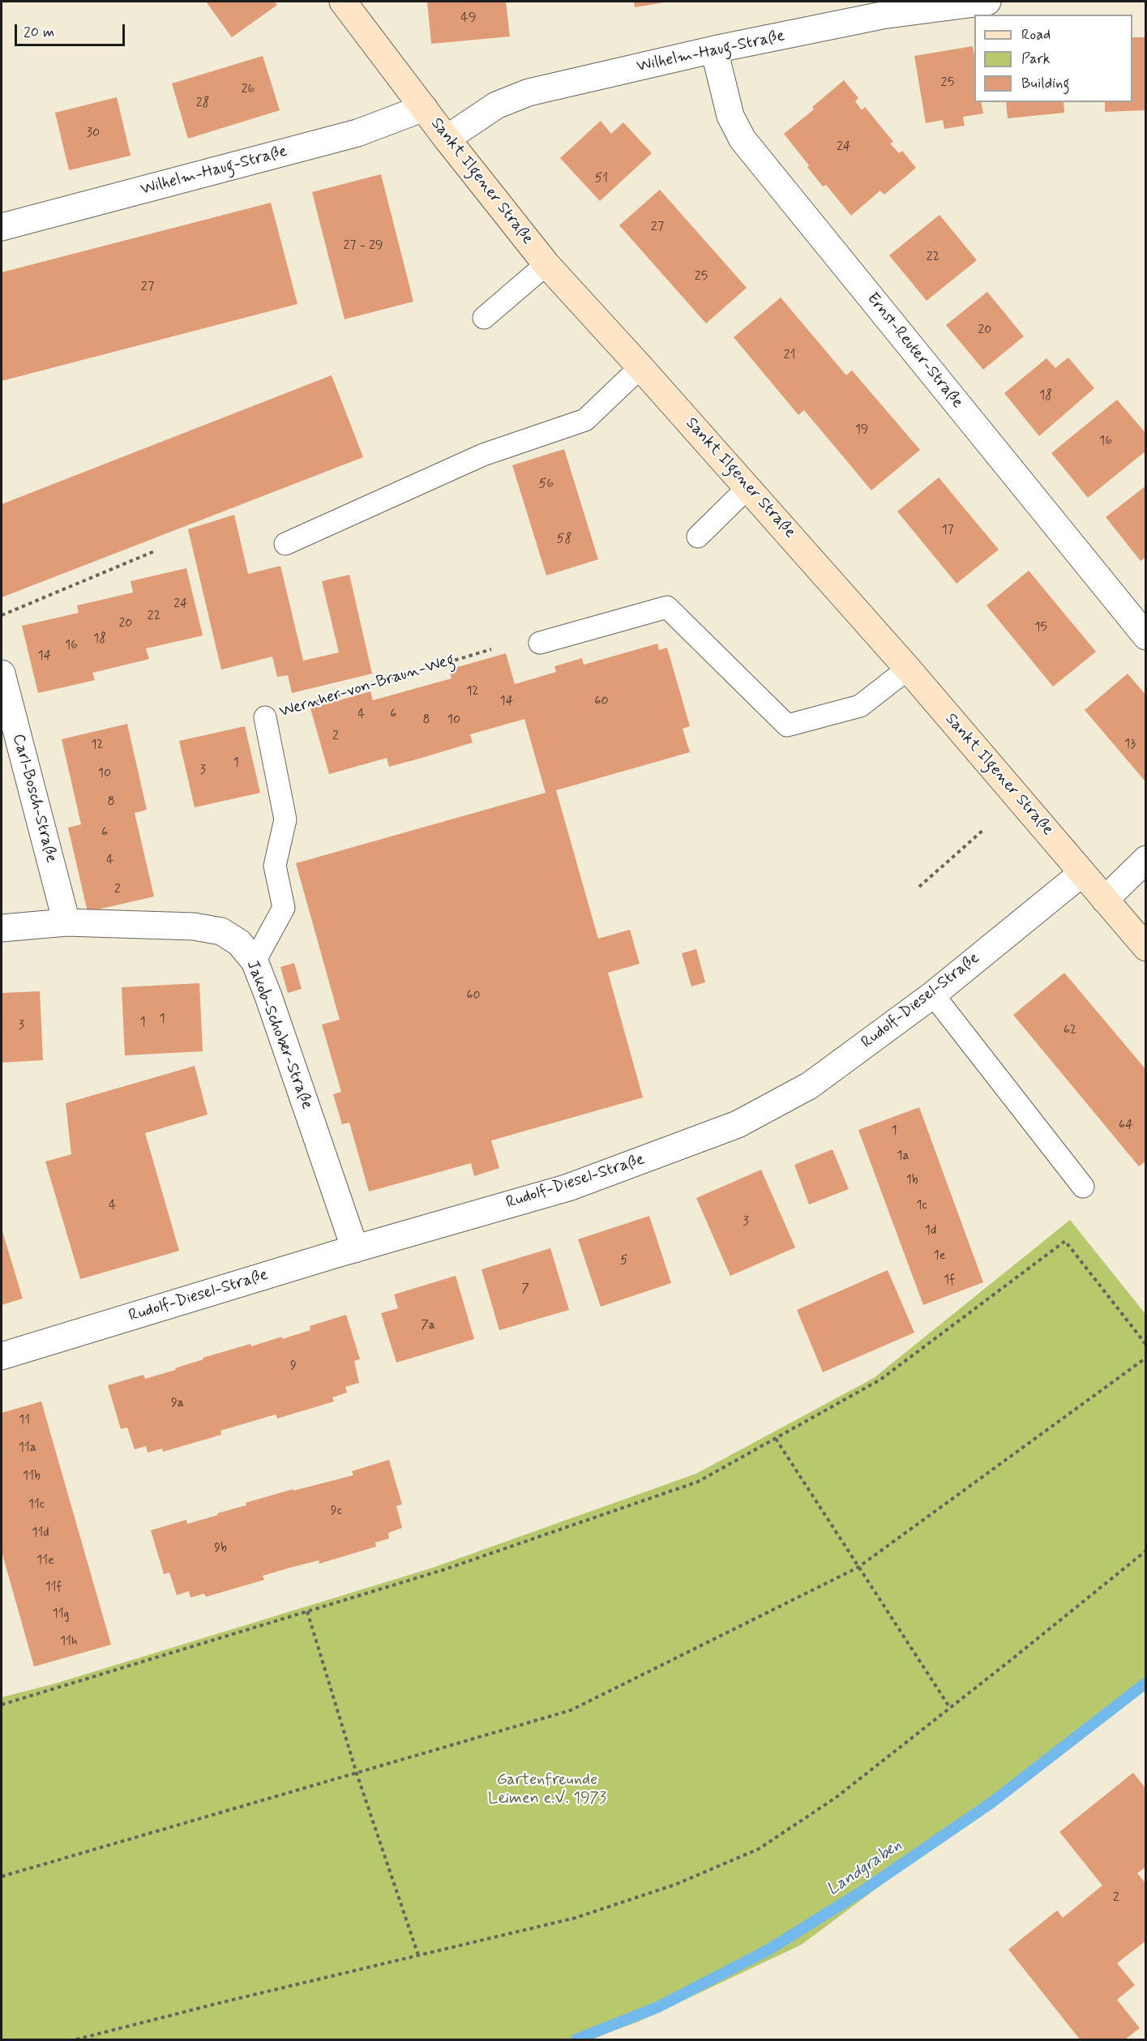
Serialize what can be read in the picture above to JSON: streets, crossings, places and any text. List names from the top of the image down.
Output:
{
  "streets": {
    "street": [
      "Wilhelm-Haug-Straße",
      "Sankt Ilgener Straße",
      "Ernst-Reuter-Straße",
      "Carl-Bosch-Straße",
      "Rudolf-Diesel-Straße",
      "Jakob-Schober-Straße"
    ],
    "lane": ["Wernher-von-Braun-Weg"]
  },
  "crossings": [
    ["Wilhelm-Haug-Straße", "Sankt Ilgener Straße"],
    ["Wilhelm-Haug-Straße", "Ernst-Reuter-Straße"],
    ["Sankt Ilgener Straße", "Rudolf-Diesel-Straße"],
    ["Wernher-von-Braun-Weg", "Jakob-Schober-Straße"],
    ["Carl-Bosch-Straße", "Jakob-Schober-Straße"],
    ["Rudolf-Diesel-Straße", "Jakob-Schober-Straße"]
  ],
  "water": ["Landgraben"],
  "parks": ["Gartenfreunde Leimen e.V. 1973"],
  "house_numbers": [
    "49",
    "25",
    "26",
    "28",
    "30",
    "24",
    "51",
    "27",
    "27 - 29",
    "22",
    "25",
    "27",
    "20",
    "21",
    "18",
    "19",
    "16",
    "56",
    "17",
    "58",
    "24",
    "22",
    "20",
    "15",
    "18",
    "16",
    "14",
    "12",
    "14",
    "60",
    "4",
    "6",
    "8",
    "10",
    "2",
    "13",
    "12",
    "1",
    "3",
    "10",
    "8",
    "6",
    "4",
    "2",
    "60",
    "1",
    "1",
    "3",
    "62",
    "64",
    "1",
    "1a",
    "1b",
    "4",
    "1c",
    "3",
    "1d",
    "1e",
    "5",
    "1f",
    "7",
    "7a",
    "9",
    "9a",
    "11",
    "11a",
    "11b",
    "11c",
    "9c",
    "11d",
    "9b",
    "11e",
    "11f",
    "11g",
    "11h",
    "2"
  ],
  "legend": ["Road", "Park", "Building"],
  "scale_bar": "20 m"
}
